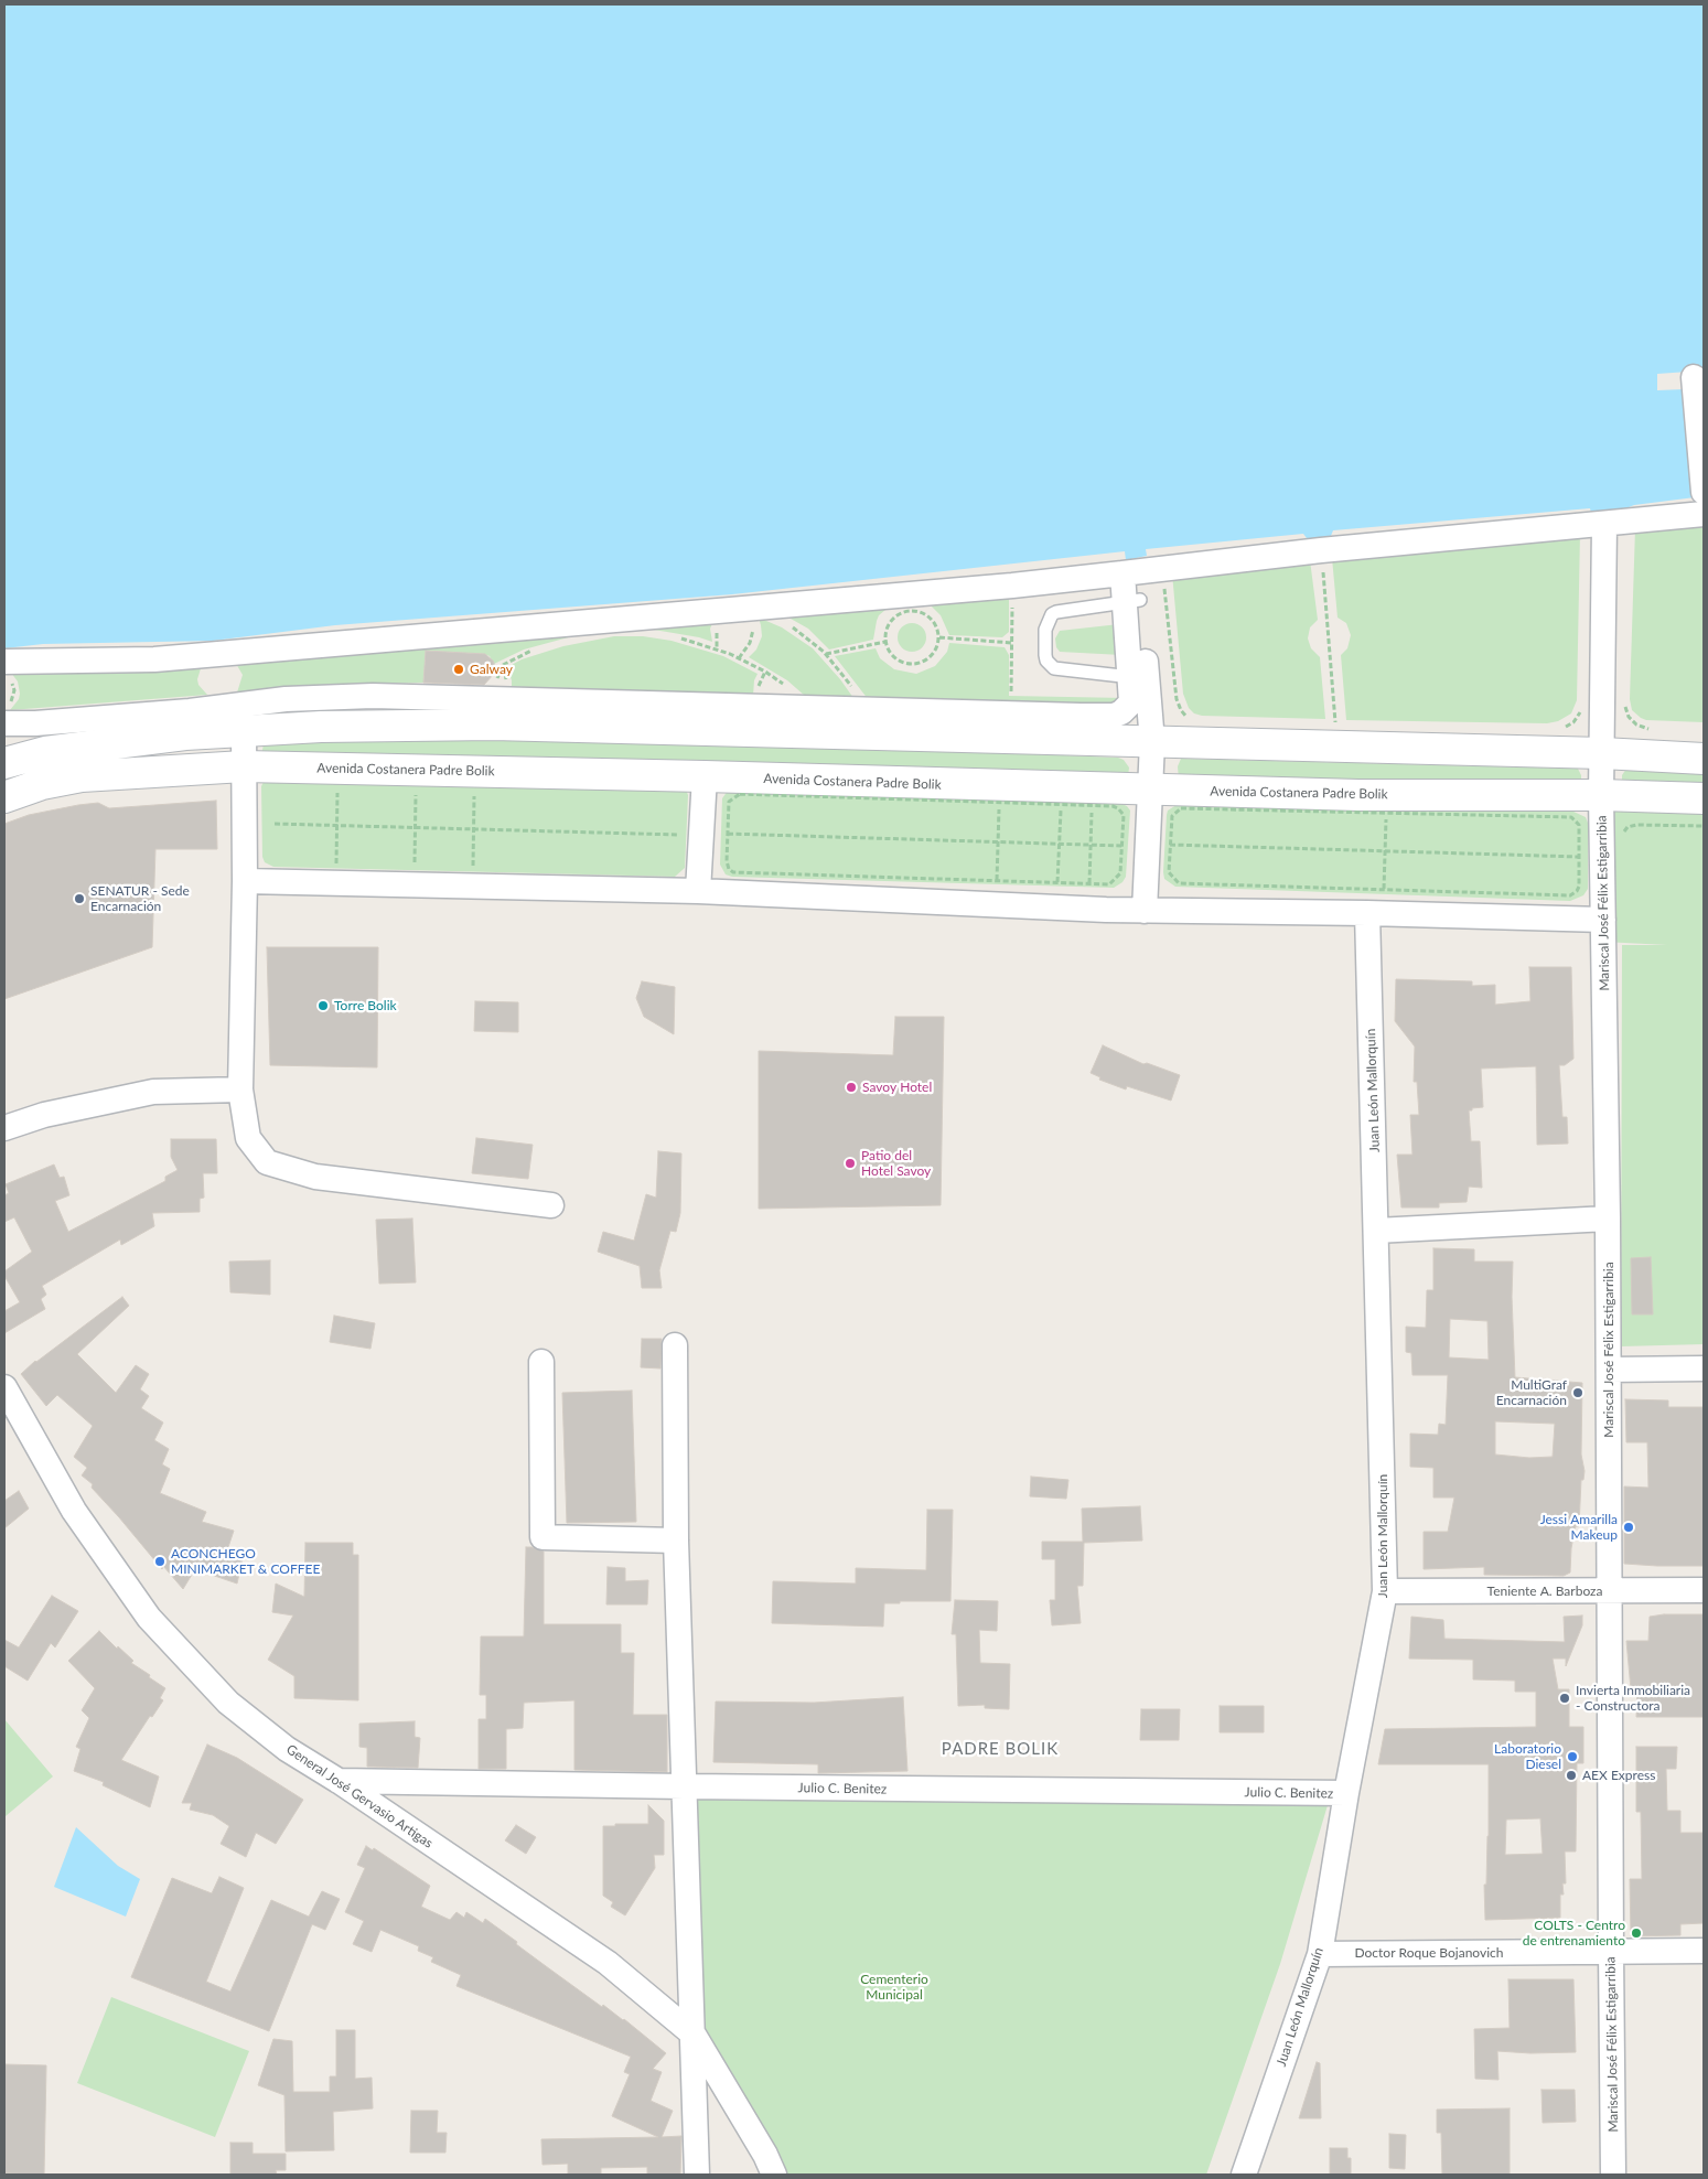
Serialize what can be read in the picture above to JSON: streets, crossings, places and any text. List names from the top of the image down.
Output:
{
  "streets": {
    "main road": ["Avenida Costanera Padre Bolik"],
    "street": [
      "Mariscal José Félix Estigarribia",
      "Juan León Mallorquín",
      "Teniente A. Barboza",
      "Julio C. Benitez",
      "General José Gervasio Artigas",
      "Doctor Roque Bojanovich"
    ]
  },
  "crossings": [
    ["Avenida Costanera Padre Bolik", "Mariscal José Félix Estigarribia"],
    ["Mariscal José Félix Estigarribia", "Teniente A. Barboza"],
    ["Mariscal José Félix Estigarribia", "Doctor Roque Bojanovich"],
    ["Juan León Mallorquín", "Teniente A. Barboza"],
    ["Juan León Mallorquín", "Julio C. Benitez"],
    ["Juan León Mallorquín", "Doctor Roque Bojanovich"],
    ["Julio C. Benitez", "General José Gervasio Artigas"]
  ],
  "districts": ["PADRE BOLIK"],
  "parks": ["Cementerio Municipal"],
  "places": [
    "Galway",
    "SENATUR - Sede Encarnación",
    "Torre Bolik",
    "Savoy Hotel",
    "Patio del Hotel Savoy",
    "MultiGraf Encarnación",
    "Jessi Amarilla Makeup",
    "ACONCHEGO MINIMARKET & COFFEE",
    "Invierta Inmobiliaria - Constructora",
    "Laboratorio Diesel",
    "AEX Express",
    "COLTS - Centro de entrenamiento"
  ]
}
